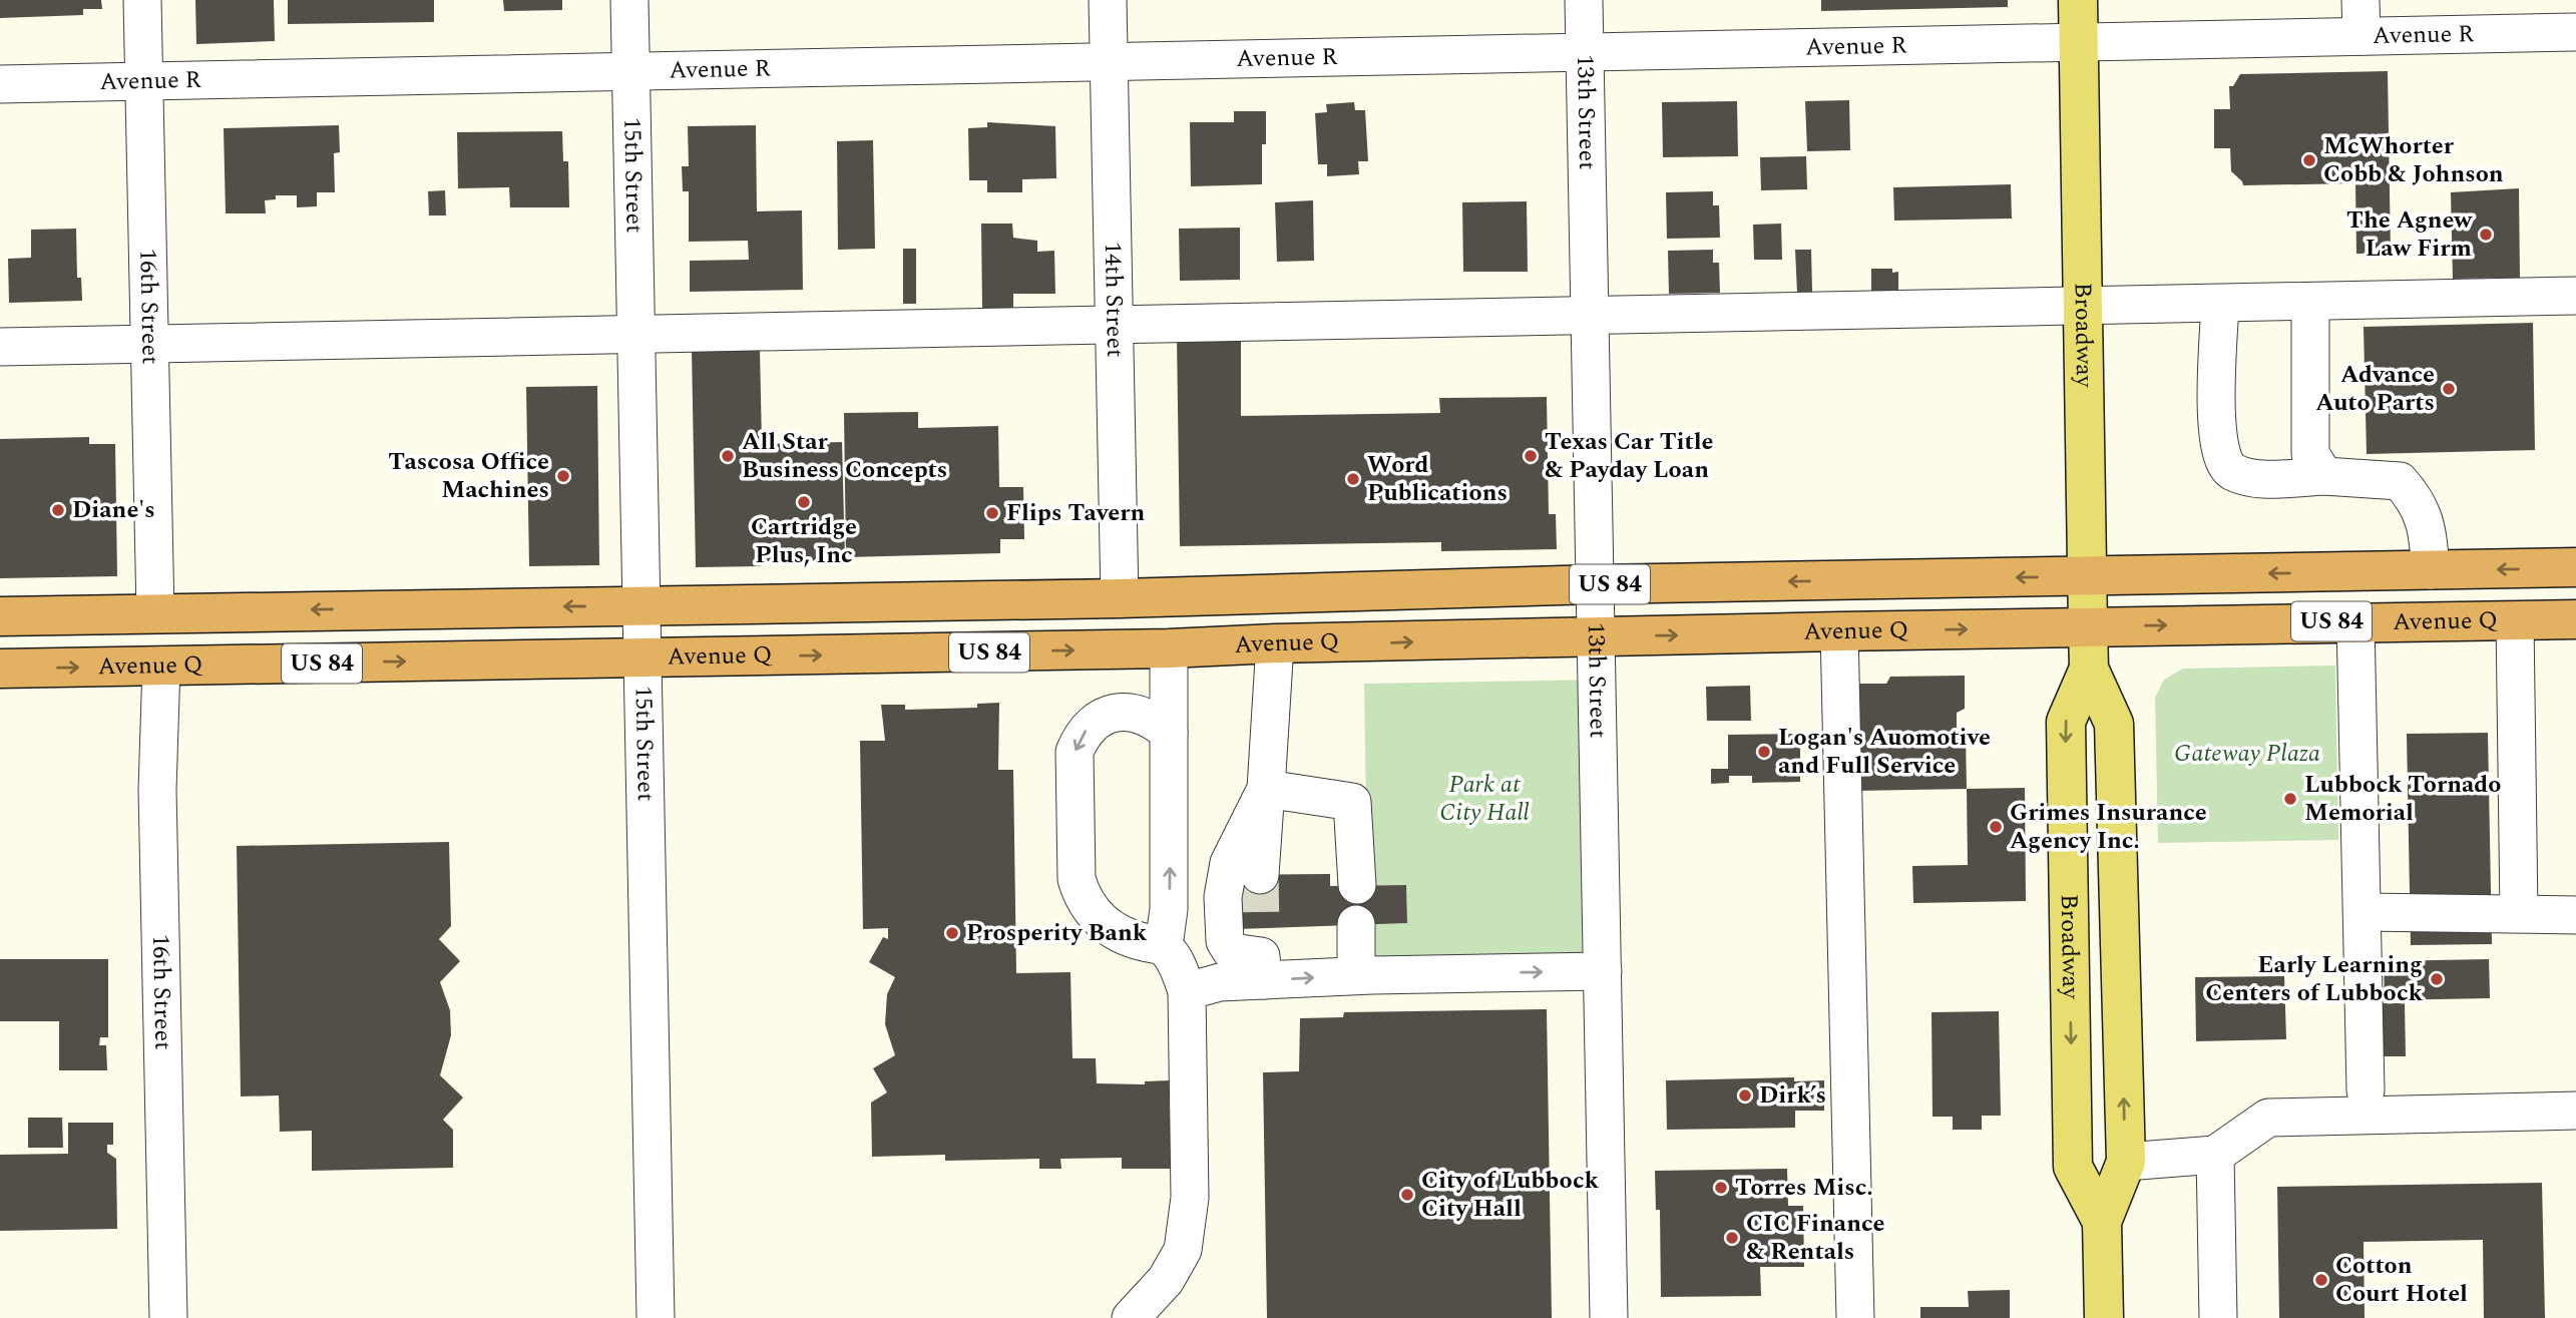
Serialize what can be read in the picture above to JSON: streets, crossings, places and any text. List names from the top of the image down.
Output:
{
  "streets": {
    "highway": ["US 84", "Avenue Q"],
    "main road": ["Broadway"],
    "street": [
      "Avenue R",
      "13th Street",
      "15th Street",
      "14th Street",
      "16th Street"
    ]
  },
  "crossings": [
    ["Avenue R", "13th Street"],
    ["Avenue R", "15th Street"],
    ["Avenue R", "14th Street"],
    ["Avenue R", "16th Street"],
    ["Avenue R", "Broadway"],
    ["13th Street", "Avenue Q"],
    ["15th Street", "Avenue Q"],
    ["14th Street", "Avenue Q"],
    ["16th Street", "Avenue Q"],
    ["Broadway", "Avenue Q"]
  ],
  "parks": ["Gateway Plaza", "Park at City Hall"],
  "places": [
    "McWhorter Cobb & Johnson",
    "The Agnew Law Firm",
    "Advance Auto Parts",
    "All Star Business Concepts",
    "Texas Car Title & Payday Loan",
    "Tascosa Office Machines",
    "Word Publications",
    "Cartridge Plus, Inc",
    "Diane's",
    "Flips Tavern",
    "Logan's Auomotive and Full Service",
    "Lubbock Tornado Memorial",
    "Grimes Insurance Agency Inc.",
    "Prosperity Bank",
    "Early Learning Centers of Lubbock",
    "Dirk’s",
    "Torres Misc.",
    "City of Lubbock City Hall",
    "CIC Finance & Rentals",
    "Cotton Court Hotel"
  ]
}
